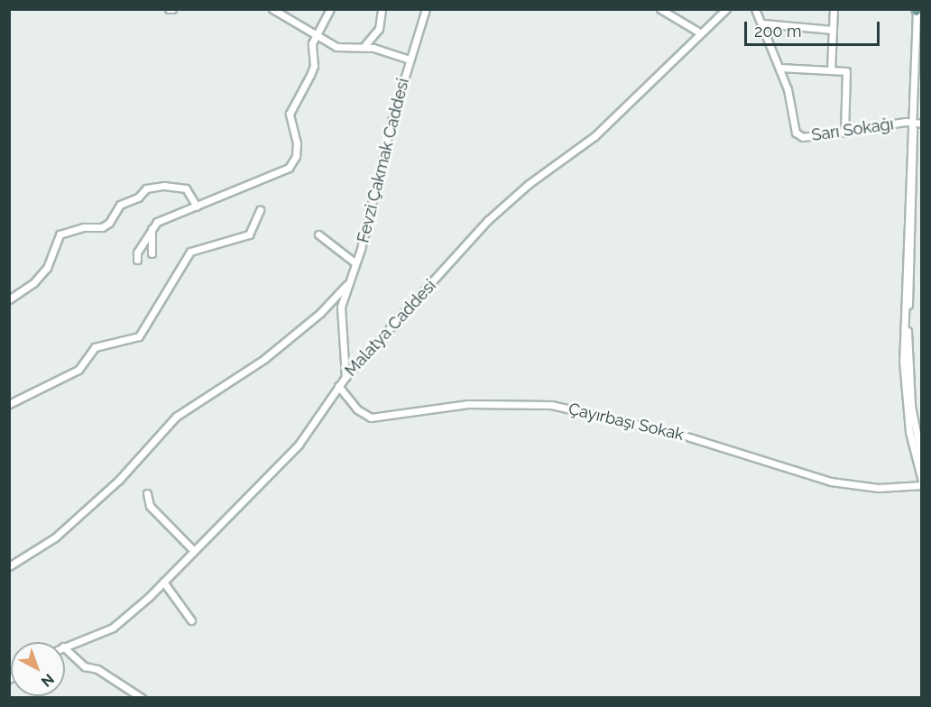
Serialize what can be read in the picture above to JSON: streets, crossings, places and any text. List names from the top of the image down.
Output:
{
  "streets": {
    "street": [
      "Sarı Sokağı",
      "Fevzi Çakmak Caddesi",
      "Malatya Caddesi",
      "Çayırbaşı Sokak"
    ]
  },
  "crossings": [
    ["Fevzi Çakmak Caddesi", "Malatya Caddesi"],
    ["Malatya Caddesi", "Çayırbaşı Sokak"]
  ],
  "scale_bar": "200 m",
  "north": "bottom right"
}
